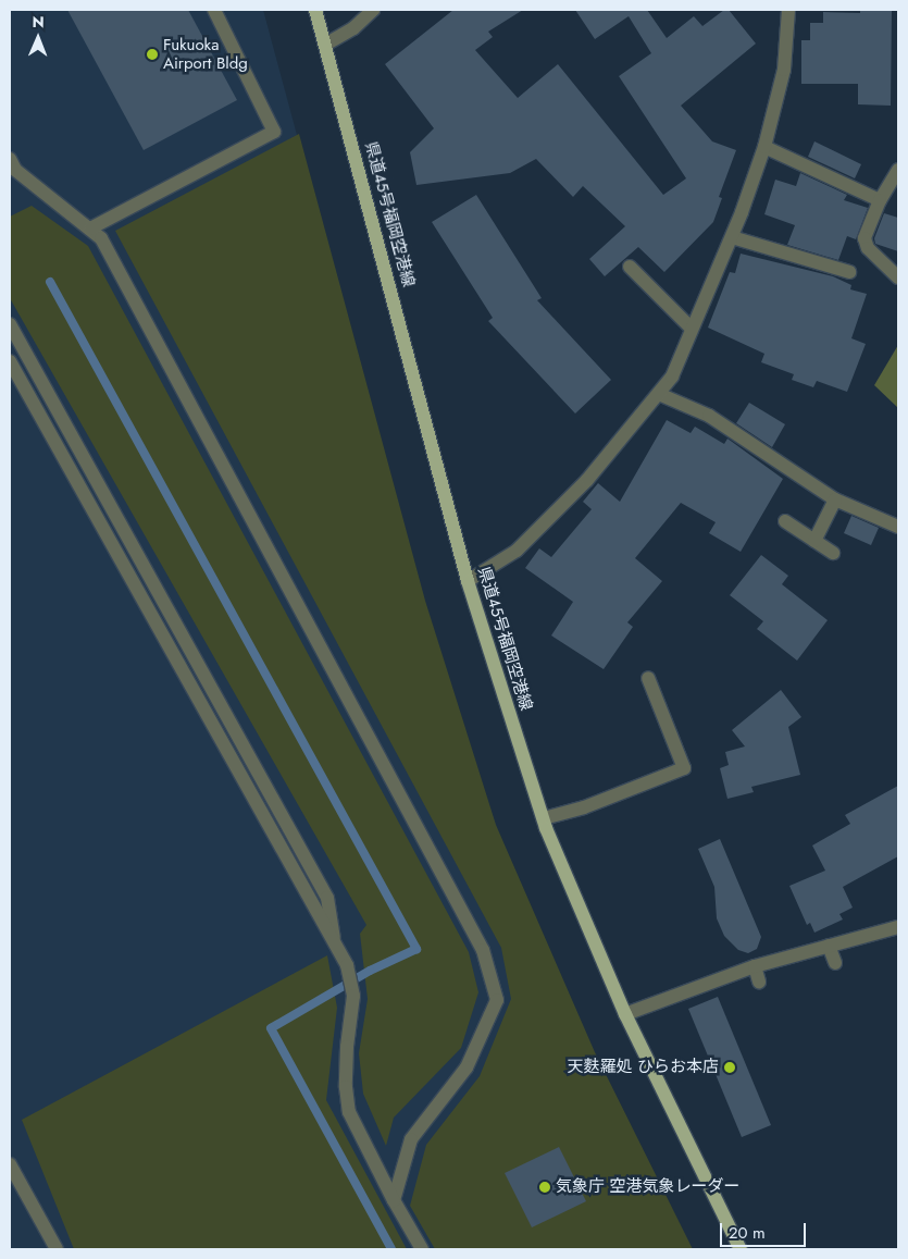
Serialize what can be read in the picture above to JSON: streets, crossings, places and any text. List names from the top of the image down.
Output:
{
  "streets": {
    "main road": ["県道45号福岡空港線"]
  },
  "places": ["Fukuoka Airport Bldg", "天麩羅処 ひらお本店", "気象庁 空港気象レーダー"],
  "scale_bar": "20 m",
  "north": "top"
}
